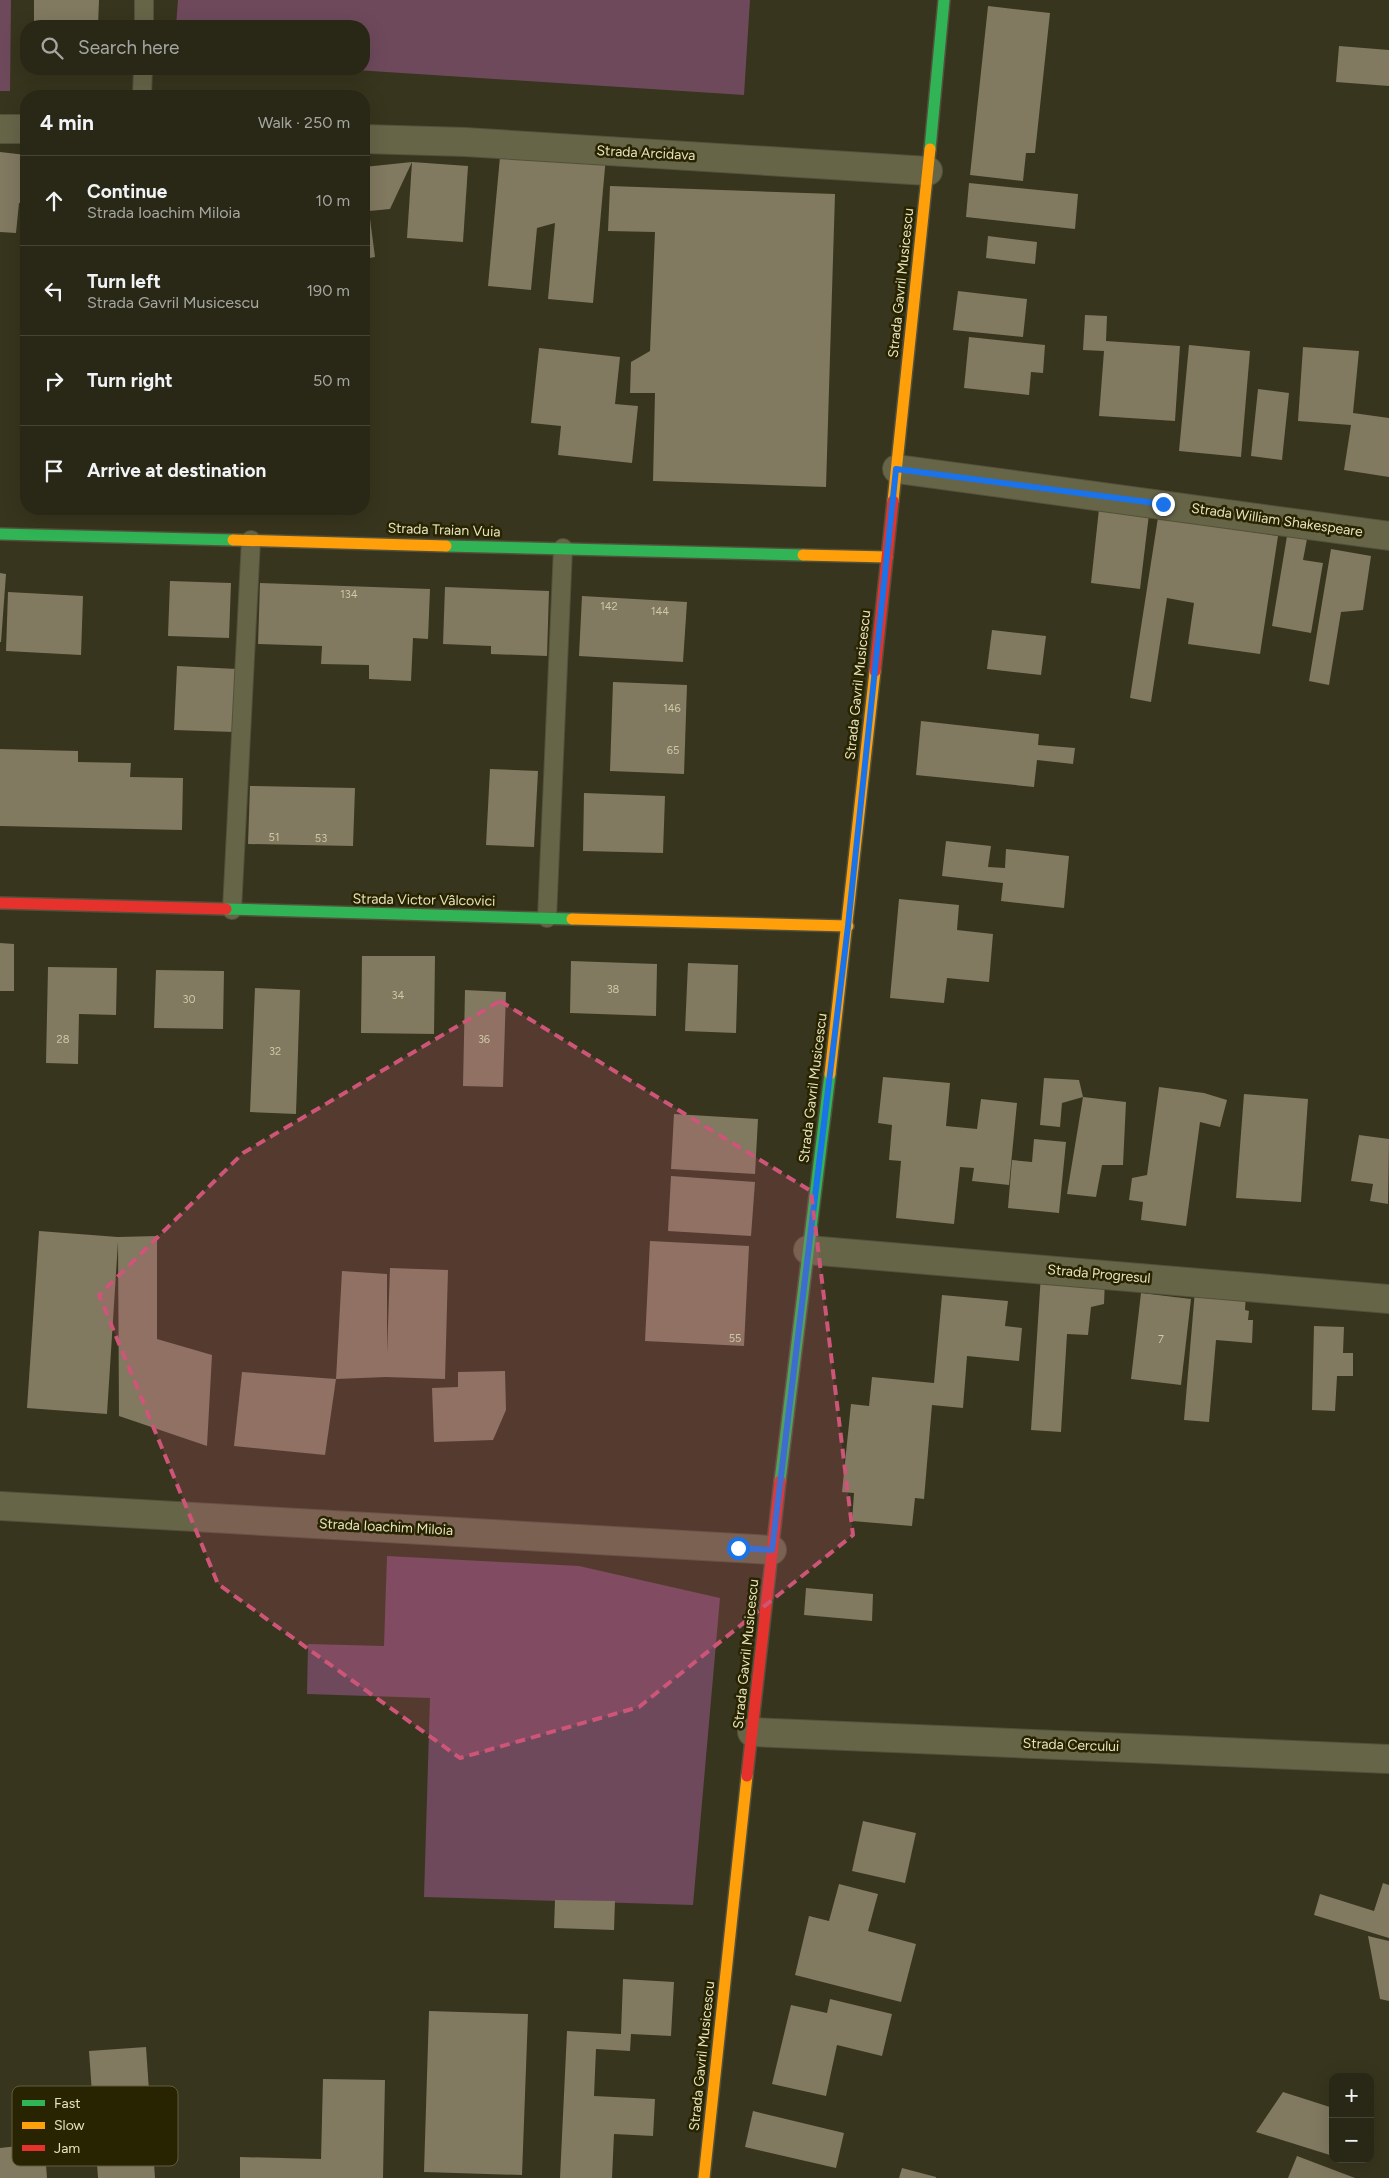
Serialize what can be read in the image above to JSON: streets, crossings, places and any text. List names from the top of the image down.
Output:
{
  "streets": {
    "street": [
      "Strada Arcidava",
      "Strada Gavril Musicescu",
      "Strada William Shakespeare",
      "Strada Traian Vuia",
      "Strada Victor Vâlcovici",
      "Strada Progresul",
      "Strada Ioachim Miloia",
      "Strada Cercului"
    ]
  },
  "crossings": [
    ["Strada Arcidava", "Strada Gavril Musicescu"],
    ["Strada Gavril Musicescu", "Strada William Shakespeare"],
    ["Strada Gavril Musicescu", "Strada Traian Vuia"],
    ["Strada Gavril Musicescu", "Strada Victor Vâlcovici"],
    ["Strada Gavril Musicescu", "Strada Progresul"],
    ["Strada Gavril Musicescu", "Strada Ioachim Miloia"],
    ["Strada Gavril Musicescu", "Strada Cercului"]
  ],
  "house_numbers": [
    "134",
    "142",
    "144",
    "146",
    "65",
    "51",
    "53",
    "38",
    "34",
    "30",
    "28",
    "36",
    "32",
    "55",
    "7"
  ],
  "legend": ["Fast", "Slow", "Jam"],
  "page": {
    "search": "Search here",
    "heading": ["4 min", "Walk · 250 m"],
    "list": [
      ["Continue", "Strada Ioachim Miloia", "10 m"],
      ["Turn left", "Strada Gavril Musicescu", "190 m"],
      ["Turn right", "50 m"],
      "Arrive at destination"
    ],
    "map_buttons": ["+", "−"]
  }
}
